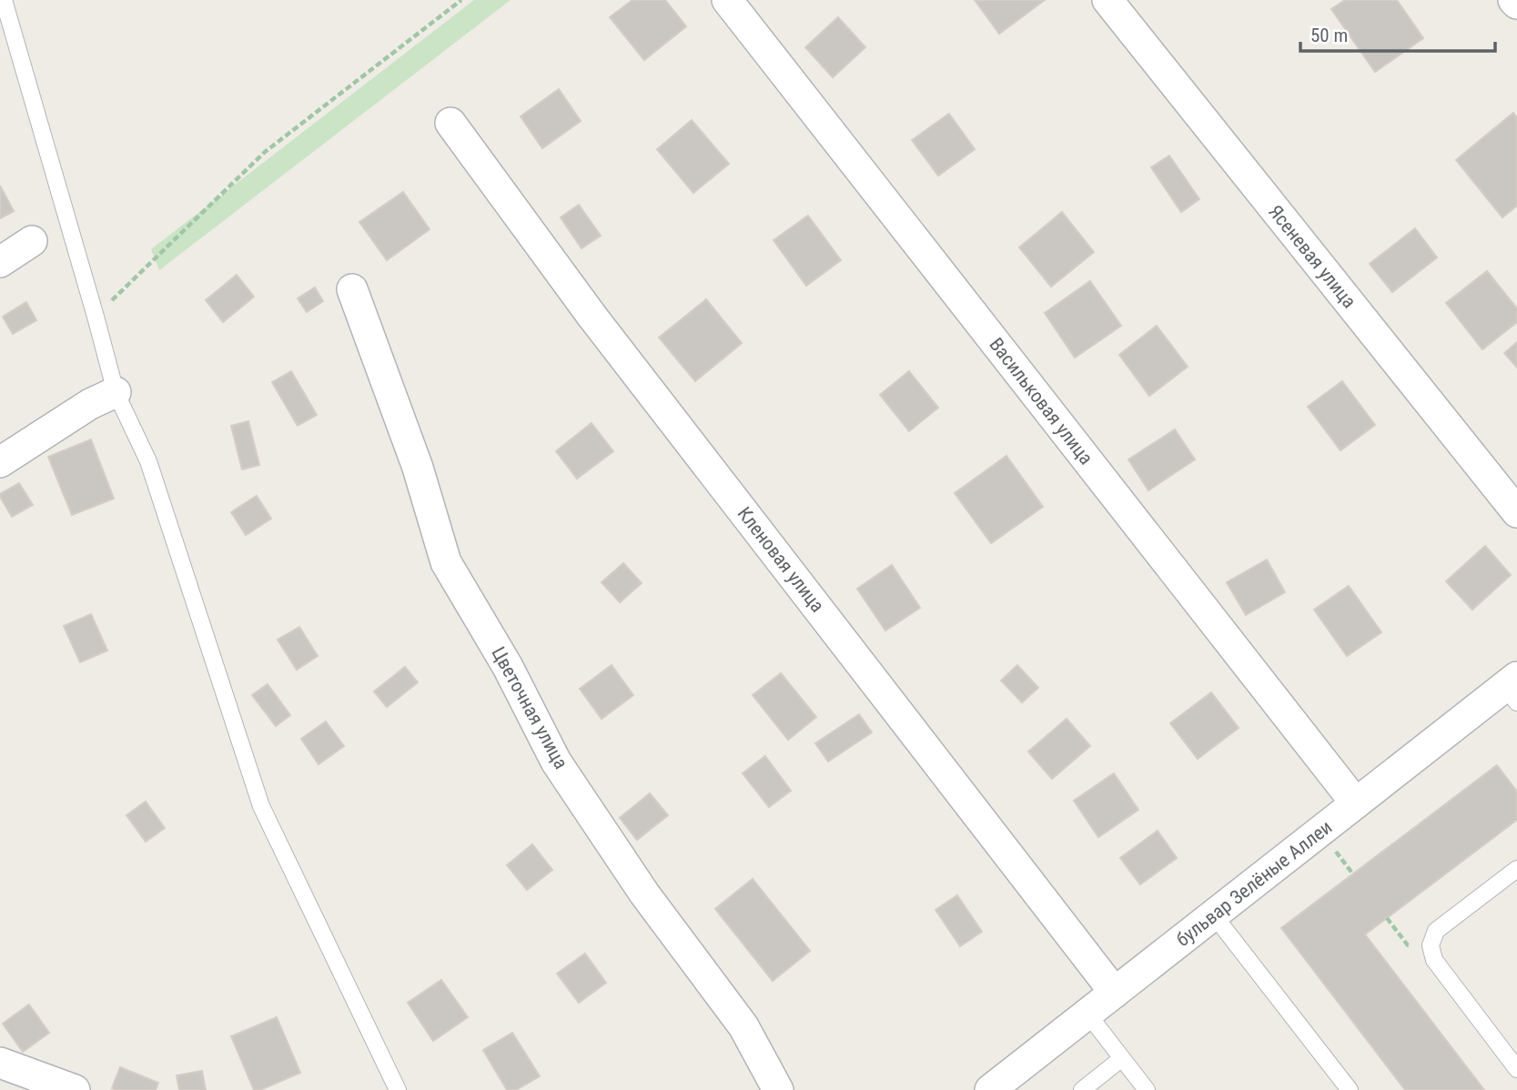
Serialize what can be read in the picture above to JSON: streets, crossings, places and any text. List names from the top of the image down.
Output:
{
  "streets": {
    "street": [
      "Ясеневая улица",
      "Васильковая улица",
      "Кленовая улица",
      "Цветочная улица",
      "бульвар Зелёные Аллеи"
    ]
  },
  "crossings": [
    ["Васильковая улица", "бульвар Зелёные Аллеи"],
    ["Кленовая улица", "бульвар Зелёные Аллеи"]
  ],
  "scale_bar": "50 m"
}
